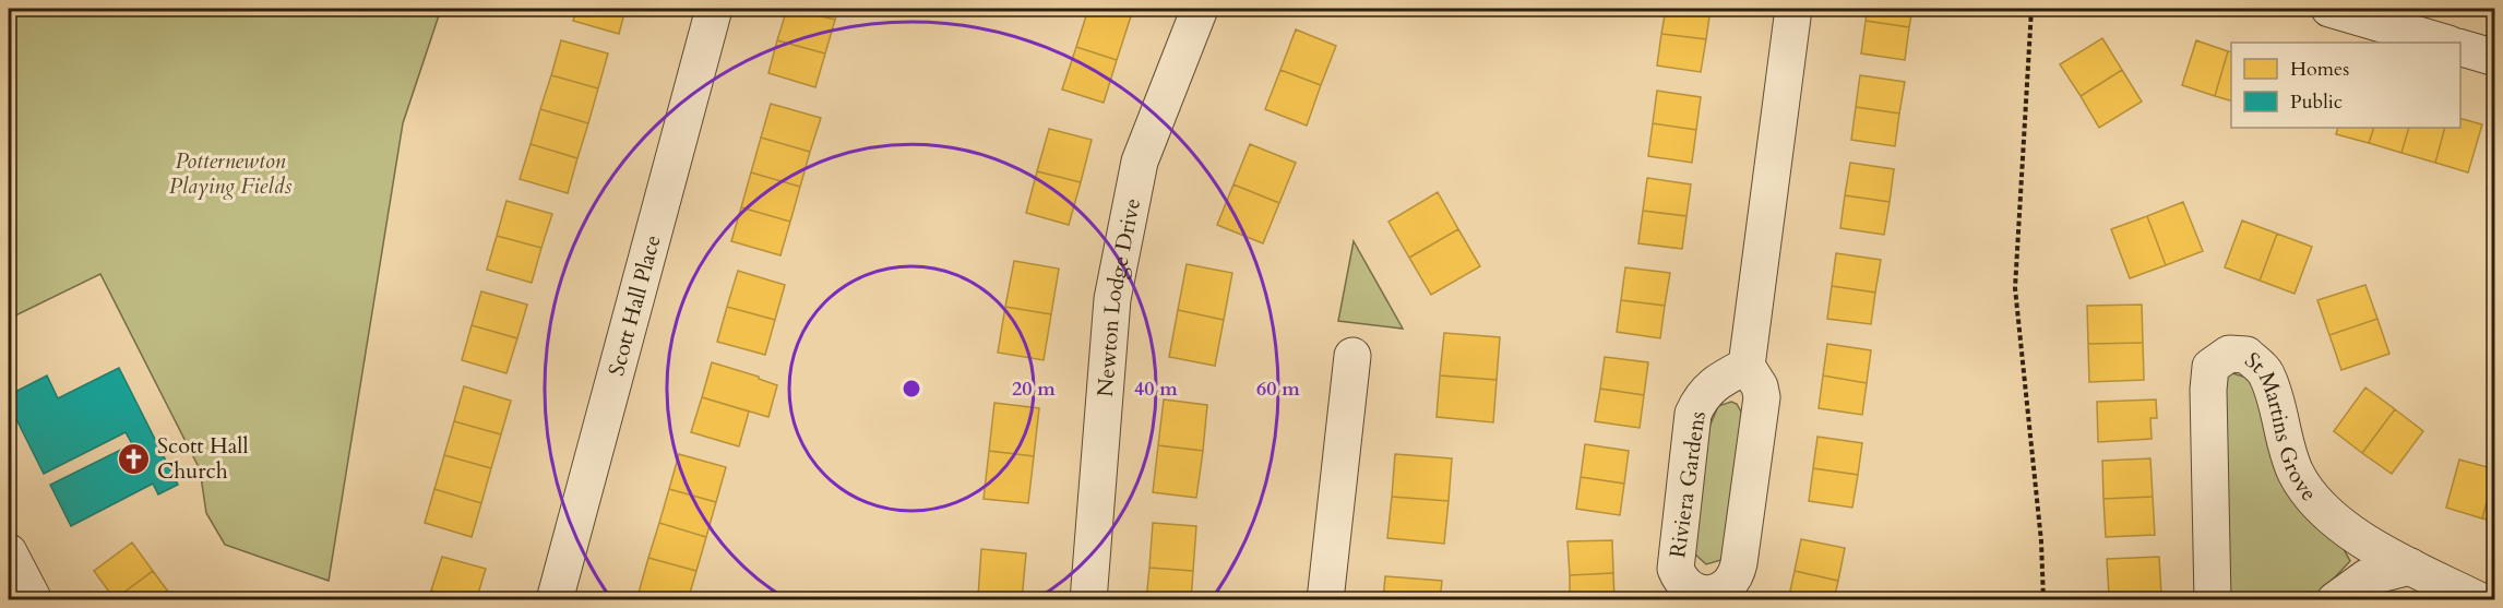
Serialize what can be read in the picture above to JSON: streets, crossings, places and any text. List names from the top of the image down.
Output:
{
  "streets": {
    "street": [
      "Newton Lodge Drive",
      "Scott Hall Place",
      "St Martins Grove",
      "Riviera Gardens"
    ]
  },
  "parks": ["Potternewton Playing Fields"],
  "places": {
    "church": ["Scott Hall Church"]
  },
  "legend": ["Homes", "Public"],
  "rings": ["20 m", "40 m", "60 m"]
}
